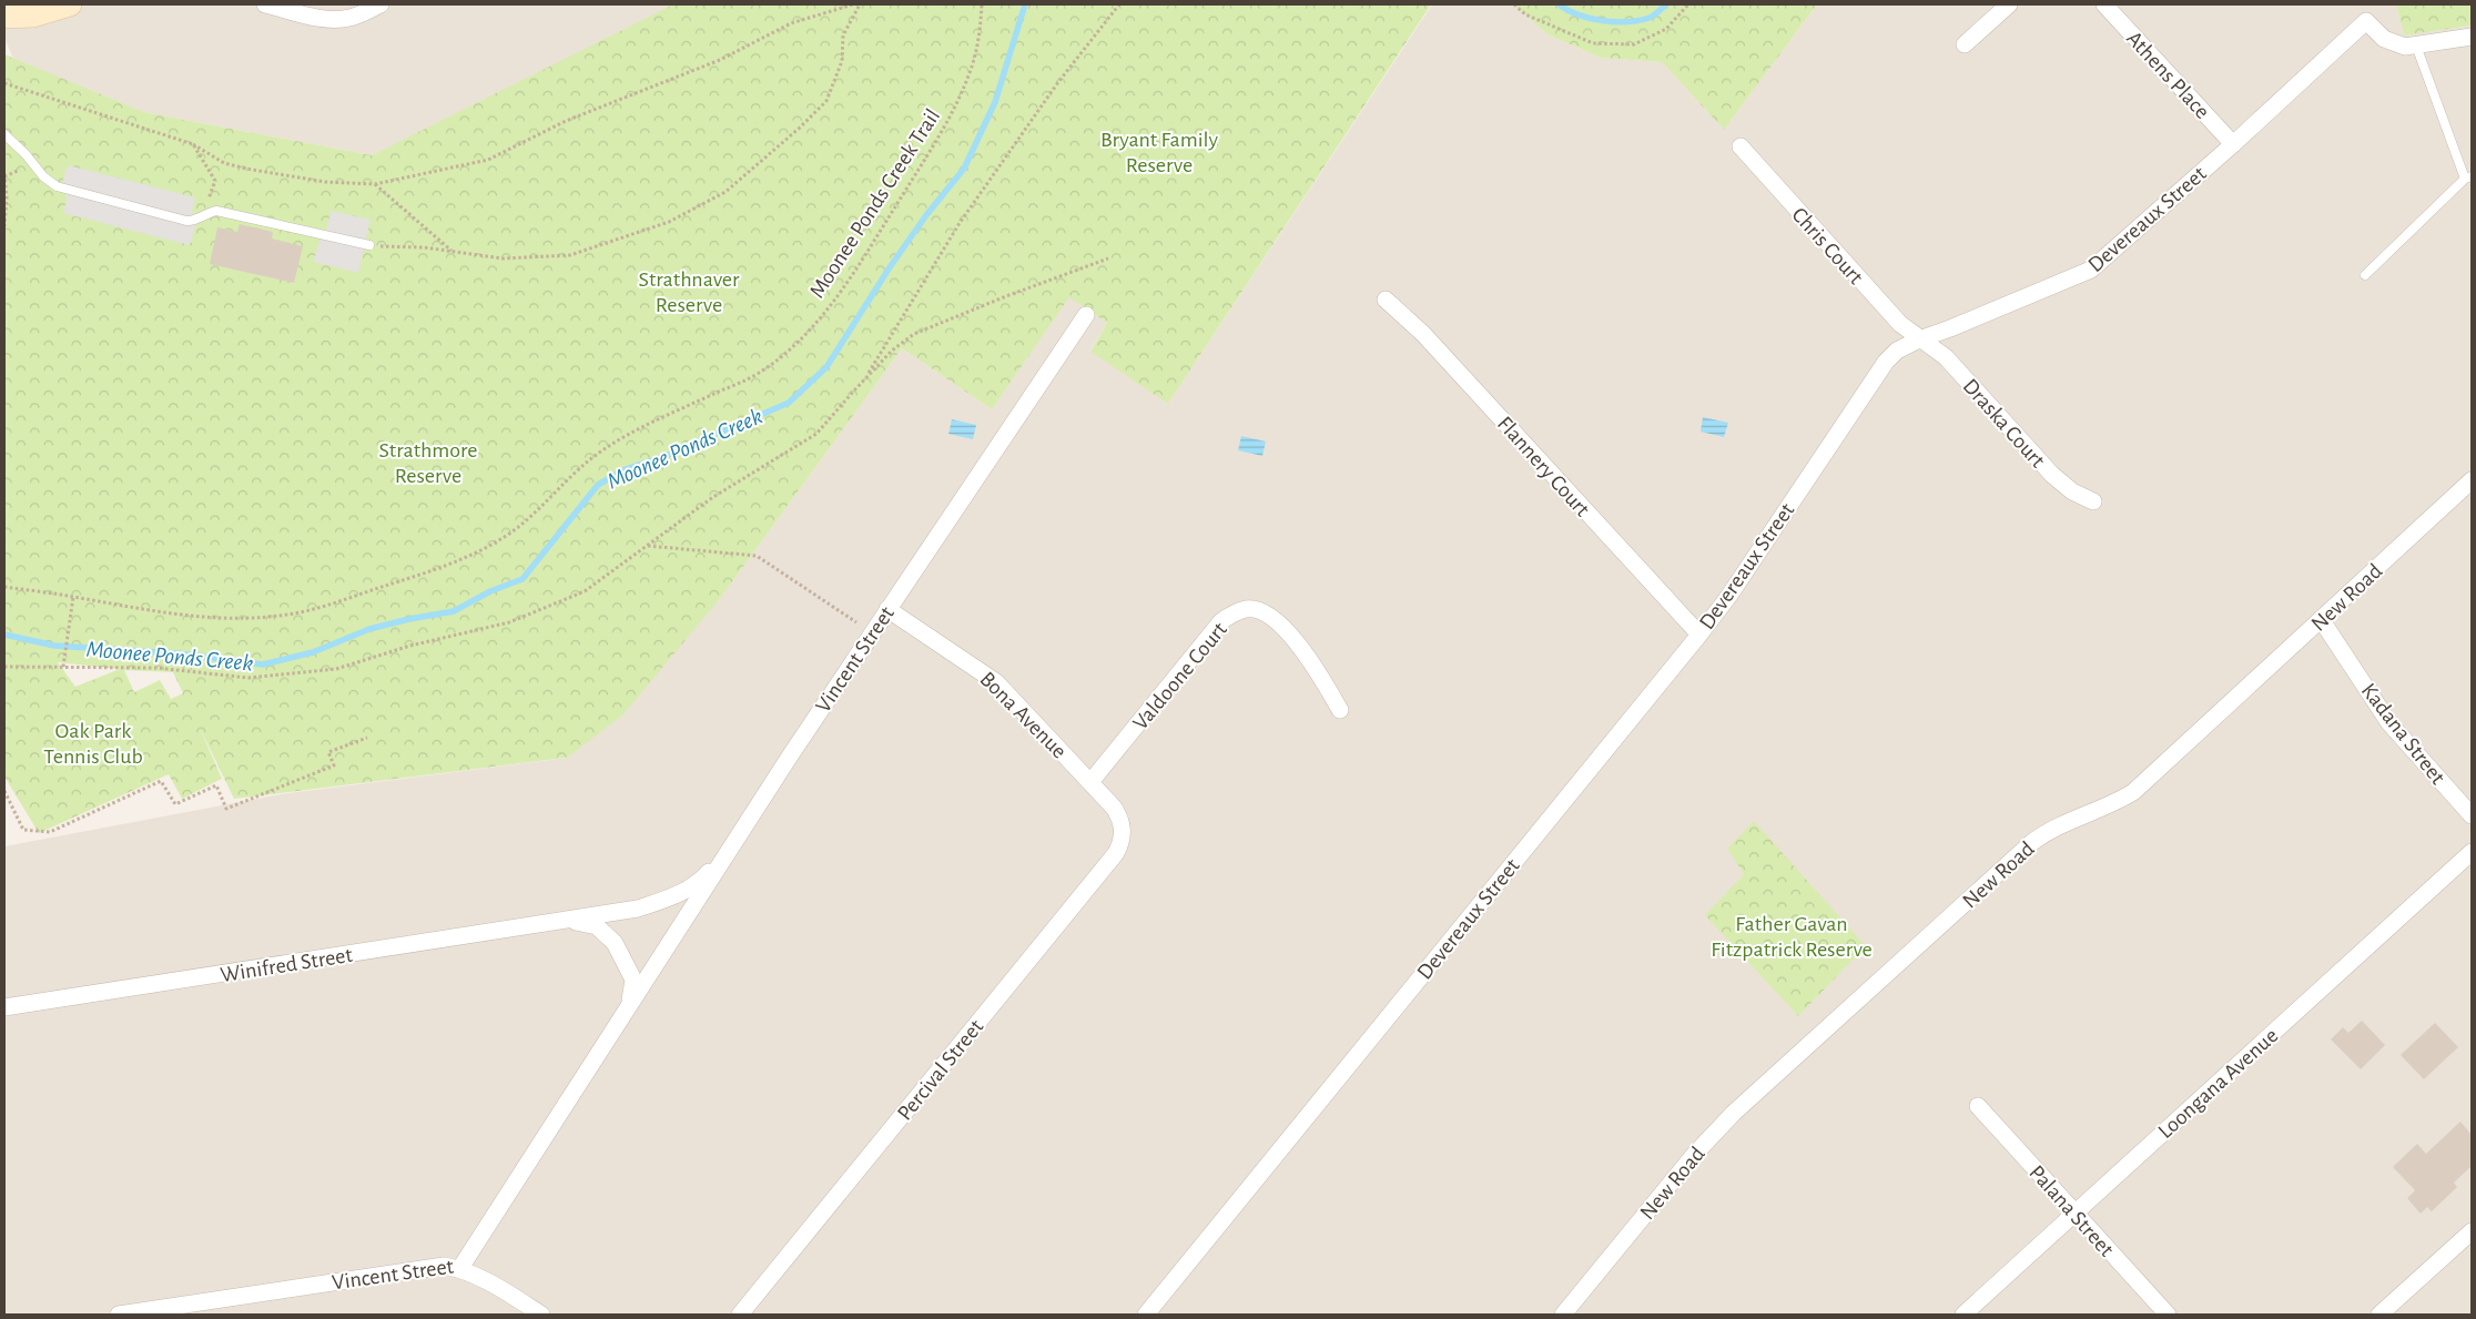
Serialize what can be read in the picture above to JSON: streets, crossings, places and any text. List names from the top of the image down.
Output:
{
  "streets": {
    "street": [
      "Athens Place",
      "Devereaux Street",
      "Chris Court",
      "Draska Court",
      "Flannery Court",
      "New Road",
      "Vincent Street",
      "Valdoone Court",
      "Bona Avenue",
      "Kadana Street",
      "Winifred Street",
      "Percival Street",
      "Loongana Avenue",
      "Palana Street"
    ],
    "path": ["Moonee Ponds Creek Trail"]
  },
  "crossings": [
    ["Athens Place", "Devereaux Street"],
    ["Devereaux Street", "Chris Court"],
    ["Devereaux Street", "Draska Court"],
    ["Devereaux Street", "Flannery Court"],
    ["Chris Court", "Draska Court"],
    ["New Road", "Kadana Street"],
    ["Vincent Street", "Bona Avenue"],
    ["Vincent Street", "Winifred Street"],
    ["Valdoone Court", "Bona Avenue"],
    ["Bona Avenue", "Percival Street"],
    ["Loongana Avenue", "Palana Street"]
  ],
  "water": ["Moonee Ponds Creek"],
  "parks": [
    "Bryant Family Reserve",
    "Strathnaver Reserve",
    "Strathmore Reserve",
    "Oak Park Tennis Club",
    "Father Gavan Fitzpatrick Reserve"
  ]
}
